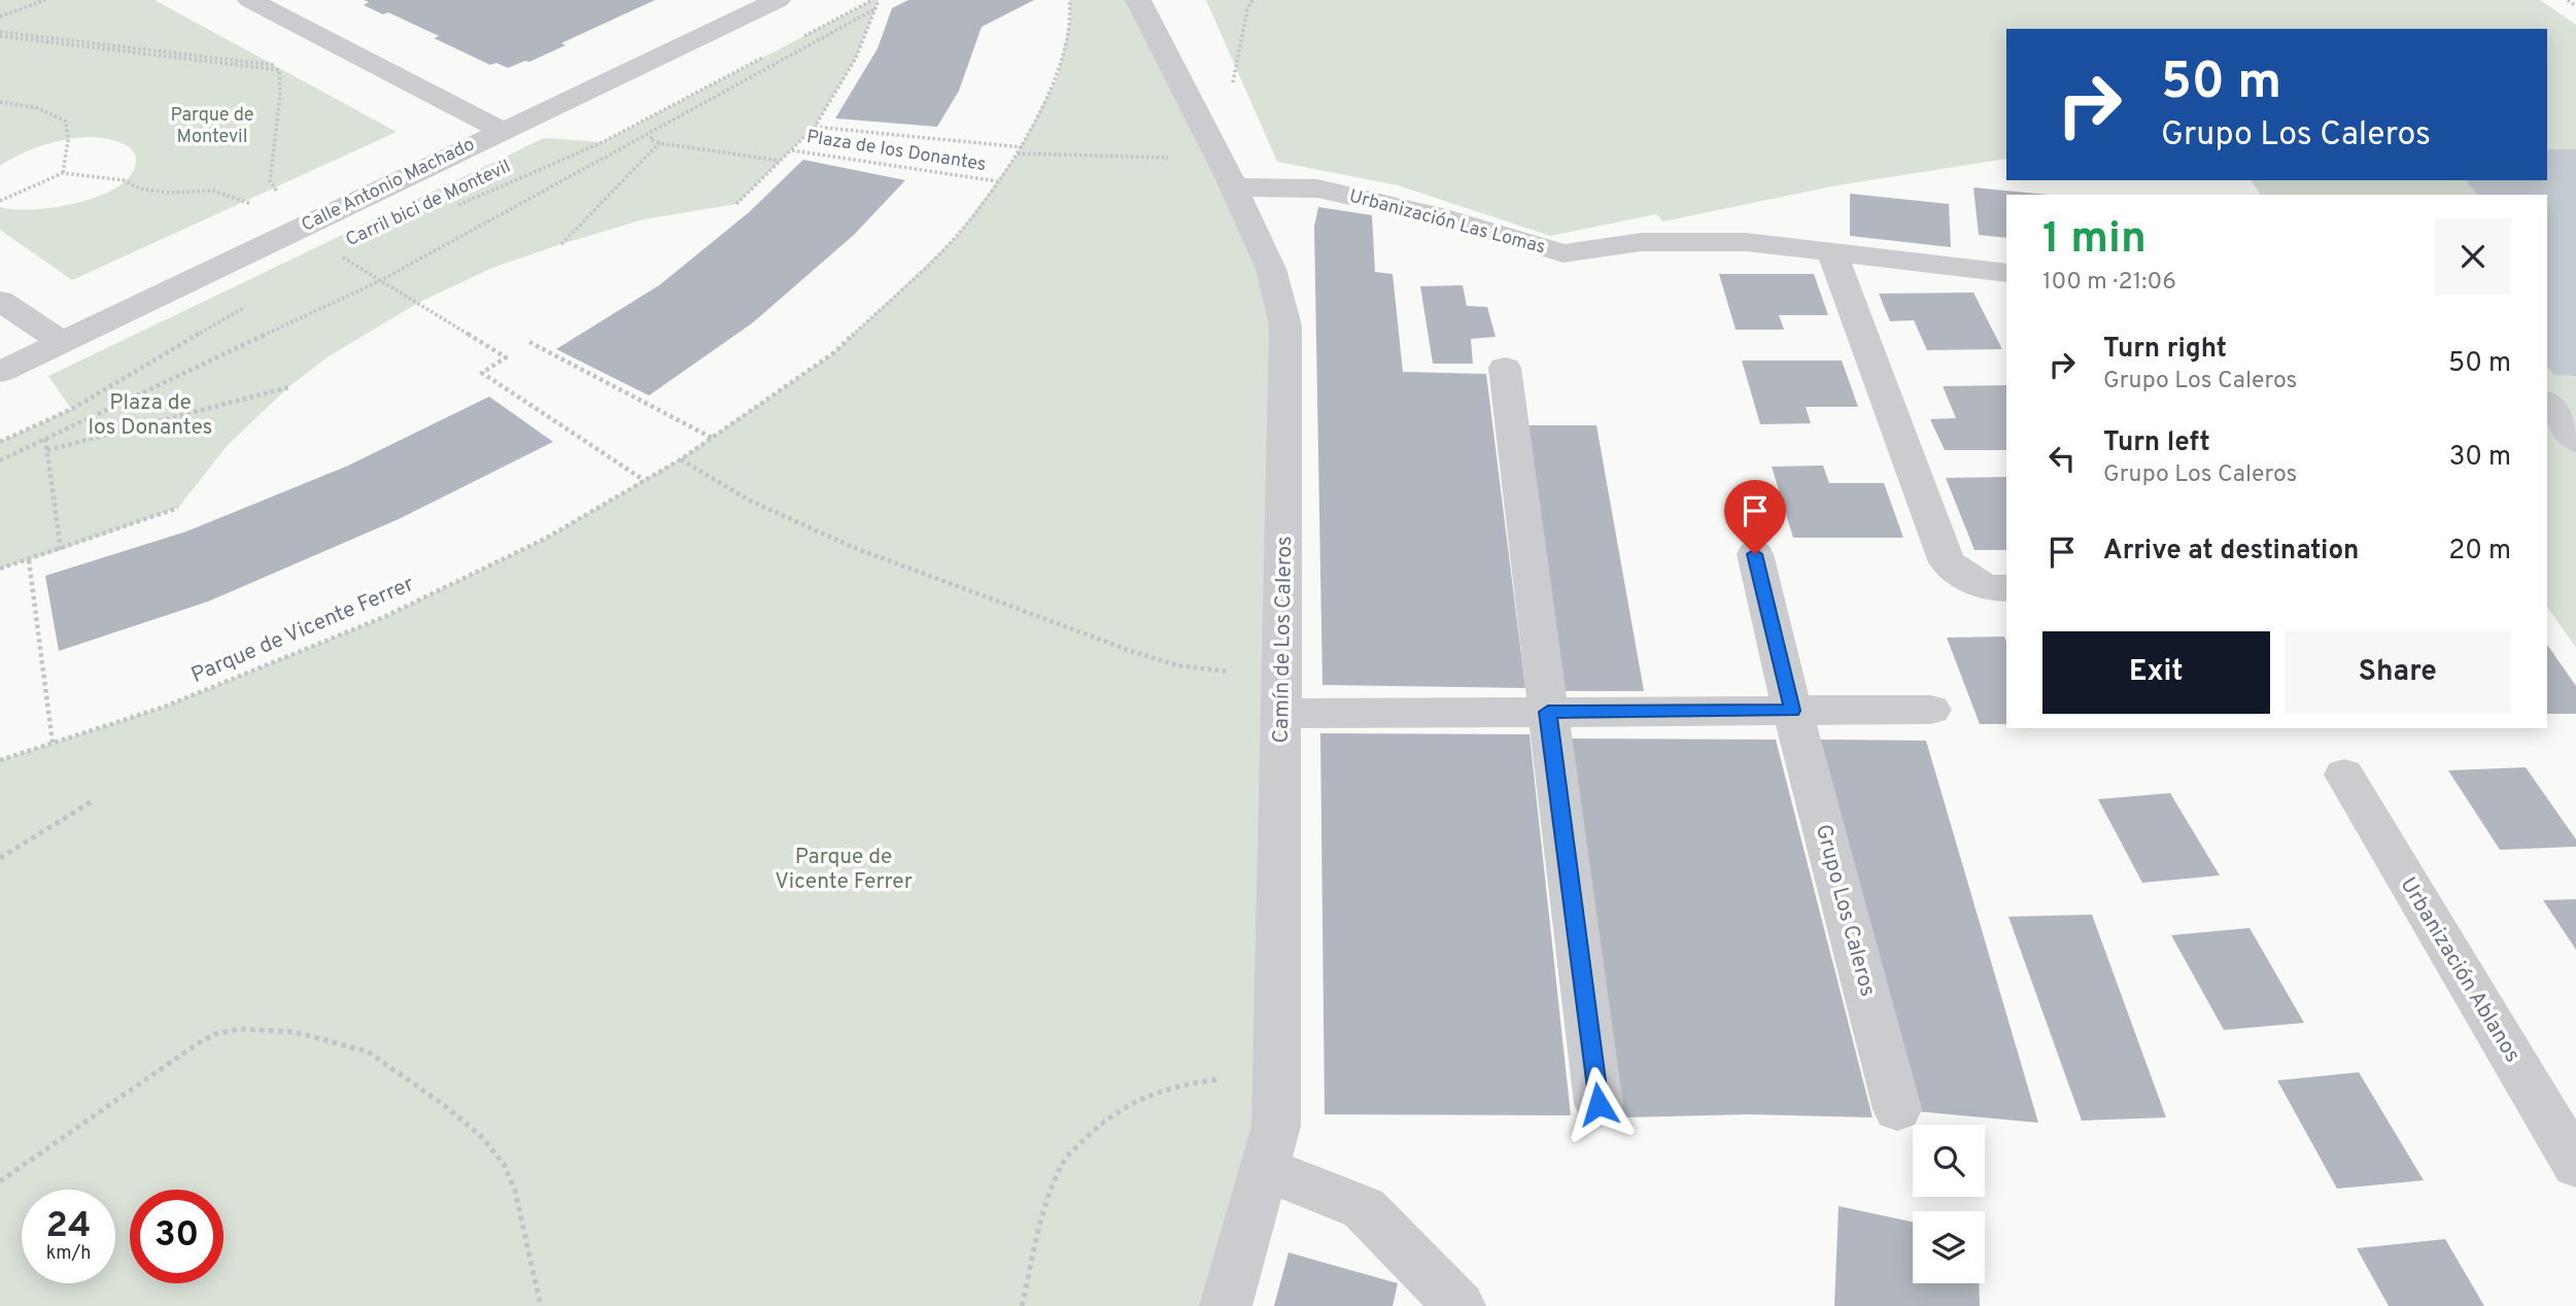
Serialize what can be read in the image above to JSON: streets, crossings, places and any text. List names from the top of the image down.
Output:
{
  "streets": {
    "street": [
      "Calle Antonio Machado",
      "Urbanización Las Lomas",
      "Camín de Los Caleros",
      "Grupo Los Caleros",
      "Urbanización Ablanos"
    ],
    "path": ["Plaza de los Donantes", "Carril bici de Montevil", "Parque de Vicente Ferrer"]
  },
  "crossings": [
    ["Plaza de los Donantes", "Parque de Vicente Ferrer"],
    ["Calle Antonio Machado", "Carril bici de Montevil"],
    ["Urbanización Las Lomas", "Camín de Los Caleros"]
  ],
  "parks": ["Parque de Montevil", "Plaza de los Donantes", "Parque de Vicente Ferrer"],
  "page": {
    "turn": ["50 m", "Grupo Los Caleros"],
    "heading": ["1 min", "100 m · 21:06"],
    "list": [
      {
        "name": "Turn right",
        "note": "Grupo Los Caleros",
        "value": "50 m"
      },
      {
        "name": "Turn left",
        "note": "Grupo Los Caleros",
        "value": "30 m"
      },
      {
        "name": "Arrive at destination",
        "value": "20 m"
      }
    ],
    "buttons": ["Exit", "Share"],
    "speed": "24 km/h",
    "limit": "30"
  }
}
